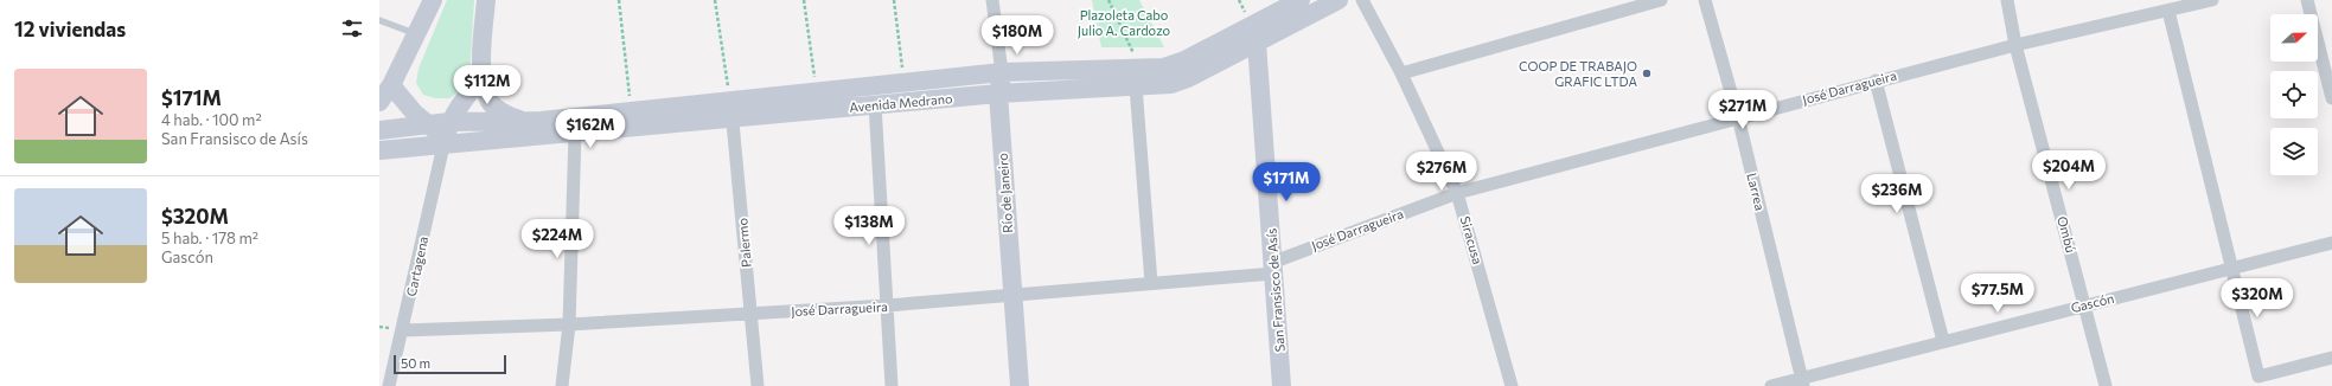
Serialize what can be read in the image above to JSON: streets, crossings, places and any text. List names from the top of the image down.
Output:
{
  "streets": {
    "main road": ["Avenida Medrano", "Río de Janeiro", "San Fransisco de Asís"],
    "street": [
      "José Darragueira",
      "Larrea",
      "Ombú",
      "Siracusa",
      "Palermo",
      "Cartagena",
      "Gascón"
    ]
  },
  "crossings": [
    ["José Darragueira", "Larrea"],
    ["José Darragueira", "Río de Janeiro"],
    ["José Darragueira", "Ombú"],
    ["José Darragueira", "Siracusa"],
    ["José Darragueira", "Palermo"],
    ["José Darragueira", "Cartagena"],
    ["José Darragueira", "San Fransisco de Asís"],
    ["Avenida Medrano", "Río de Janeiro"],
    ["Avenida Medrano", "Palermo"],
    ["Avenida Medrano", "Cartagena"],
    ["Avenida Medrano", "San Fransisco de Asís"],
    ["Larrea", "Gascón"],
    ["Ombú", "Gascón"]
  ],
  "parks": ["Plazoleta Cabo Julio A. Cardozo"],
  "places": ["COOP DE TRABAJO GRAFIC LTDA"],
  "scale_bar": "50 m",
  "north": "right",
  "page": {
    "heading": "12 viviendas",
    "price": [
      "$180M",
      "$112M",
      "$271M",
      "$162M",
      "$204M",
      "$276M",
      "$171M",
      "$236M",
      "$138M",
      "$224M",
      "$77.5M",
      "$320M"
    ],
    "list": [
      {
        "name": "$171M",
        "note": "4 hab. · 100 m² · San Fransisco de Asís"
      },
      {
        "name": "$320M",
        "note": "5 hab. · 178 m² · Gascón"
      }
    ],
    "scale": "50 m"
  }
}
